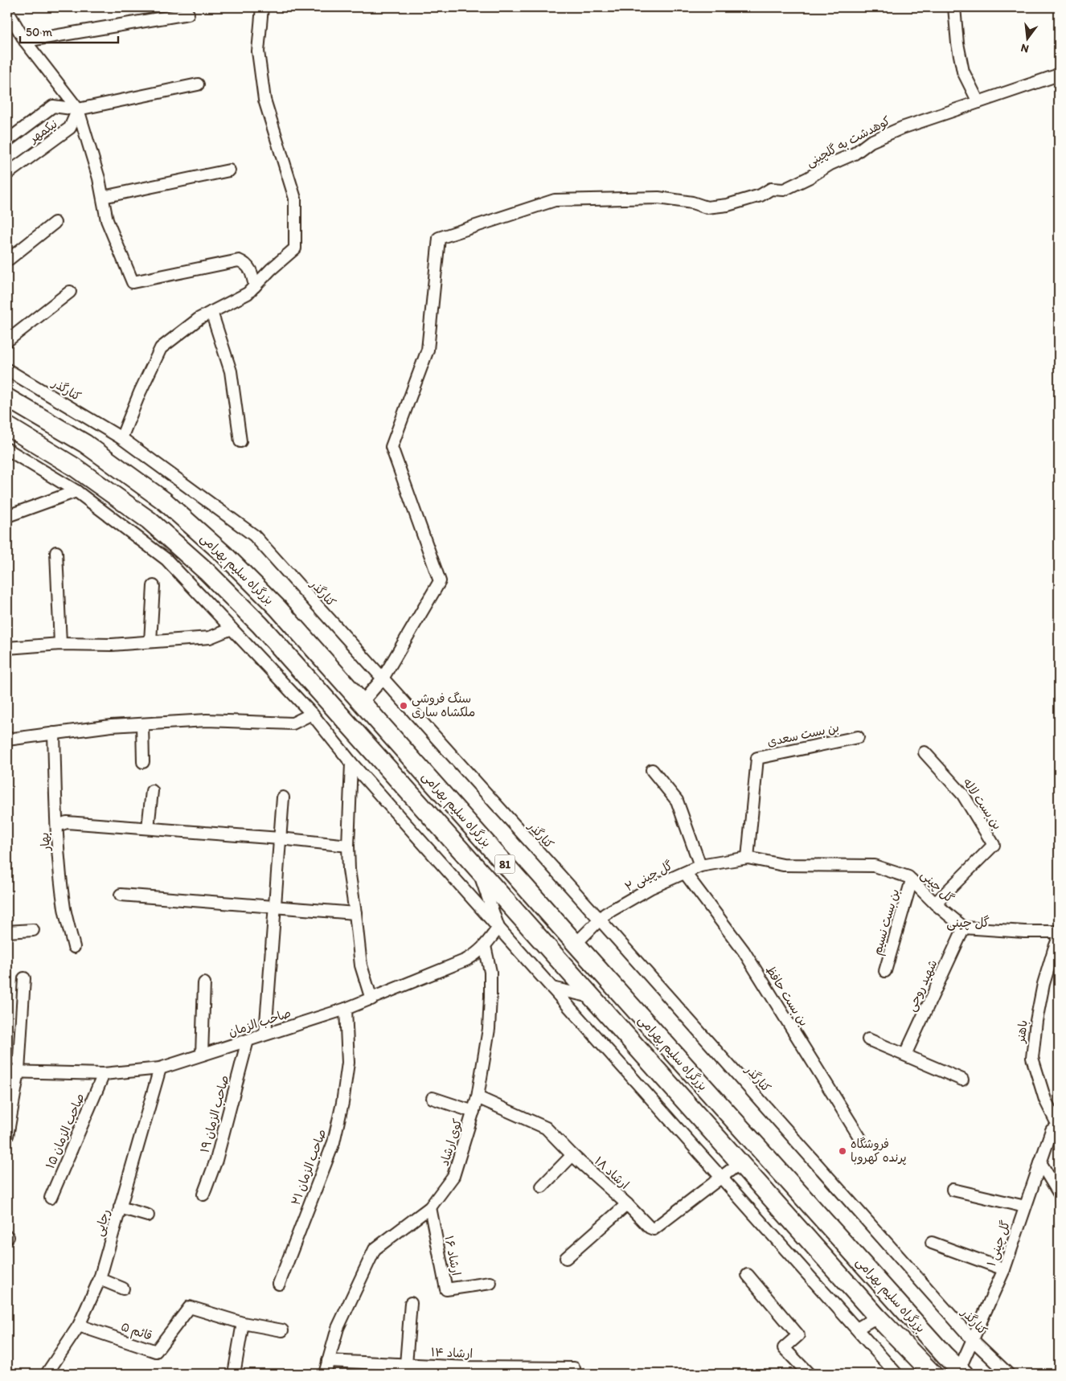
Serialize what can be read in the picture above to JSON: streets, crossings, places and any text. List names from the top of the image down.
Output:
{
  "streets": {
    "highway": ["بزرگراه سلیم بهرامی", "81"],
    "street": [
      "نیکمهر",
      "کوهدشت به گلچینی",
      "کنارگذر",
      "بن بست سعدی",
      "بن بست لاله",
      "بهار",
      "گل چینی ۲",
      "گل چینی",
      "بن بست نسیم",
      "شهید روحی",
      "بن بست حافظ",
      "صاحب الزمان",
      "باهنر",
      "صاحب الزمان ۱۹",
      "صاحب الزمان ۱۵",
      "کوی ارشاد",
      "صاحب الزمان ۲۱",
      "ارشاد ۱۸",
      "رجایی",
      "گل چینی ۱",
      "ارشاد ۱۶",
      "قائم ۵",
      "ارشاد ۱۴"
    ]
  },
  "crossings": [
    ["کوهدشت به گلچینی", "کنارگذر"],
    ["کنارگذر", "گل چینی ۲"],
    ["کنارگذر", "گل چینی ۱"],
    ["بزرگراه سلیم بهرامی", "گل چینی ۲"],
    ["بزرگراه سلیم بهرامی", "گل چینی ۱"],
    ["بن بست سعدی", "گل چینی ۲"],
    ["بن بست سعدی", "گل چینی"],
    ["بن بست لاله", "گل چینی"],
    ["گل چینی ۲", "گل چینی"],
    ["گل چینی ۲", "بن بست حافظ"],
    ["گل چینی", "بن بست نسیم"],
    ["گل چینی", "شهید روحی"],
    ["صاحب الزمان", "صاحب الزمان ۱۹"],
    ["صاحب الزمان", "صاحب الزمان ۱۵"],
    ["صاحب الزمان", "کوی ارشاد"],
    ["صاحب الزمان", "صاحب الزمان ۲۱"],
    ["صاحب الزمان", "رجایی"],
    ["باهنر", "گل چینی ۱"],
    ["کوی ارشاد", "ارشاد ۱۸"],
    ["کوی ارشاد", "ارشاد ۱۶"],
    ["کوی ارشاد", "ارشاد ۱۴"],
    ["رجایی", "قائم ۵"]
  ],
  "districts": ["گل چینی"],
  "places": ["سنگ فروشی ملکشاه ساری", "فروشگاه پرنده کهروبا"],
  "scale_bar": "50 m",
  "north": "bottom"
}
